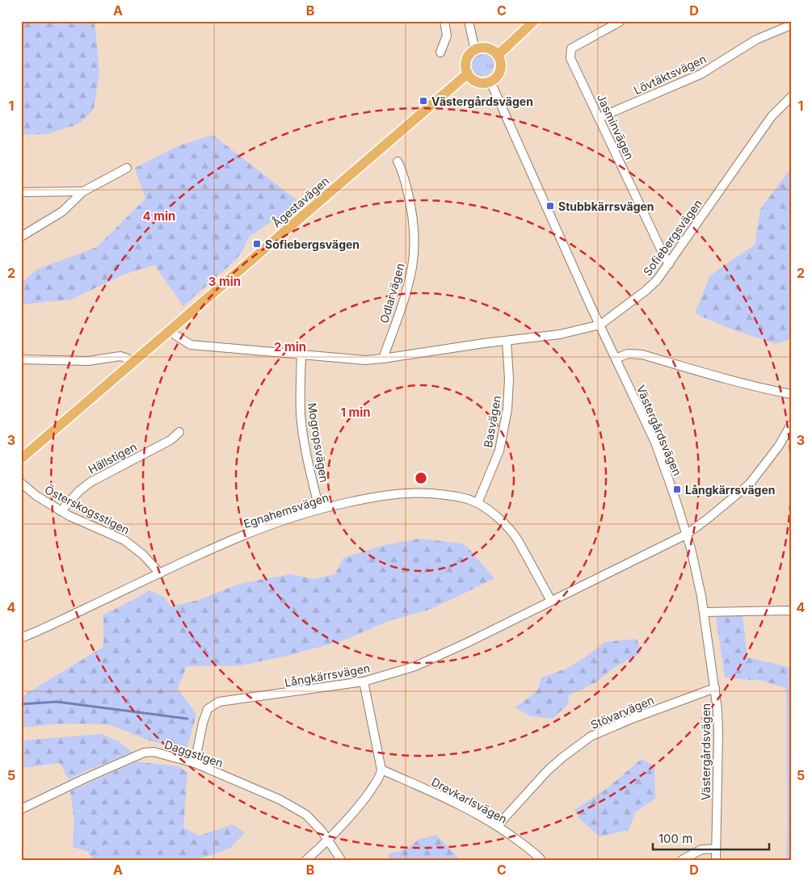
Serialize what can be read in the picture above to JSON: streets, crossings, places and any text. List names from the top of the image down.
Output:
{
  "streets": {
    "main road": ["Ågestavägen"],
    "street": [
      "Lövtäktsvägen",
      "Jasminvägen",
      "Sofiebergsvägen",
      "Odlarvägen",
      "Basvägen",
      "Västergårdsvägen",
      "Mogropsvägen",
      "Hällstigen",
      "Österskogsstigen",
      "Egnahemsvägen",
      "Långkärrsvägen",
      "Stövarvägen",
      "Daggstigen",
      "Drevkarlsvägen"
    ]
  },
  "crossings": [
    ["Lövtäktsvägen", "Jasminvägen"],
    ["Jasminvägen", "Sofiebergsvägen"],
    ["Ågestavägen", "Västergårdsvägen"],
    ["Sofiebergsvägen", "Odlarvägen"],
    ["Sofiebergsvägen", "Basvägen"],
    ["Sofiebergsvägen", "Västergårdsvägen"],
    ["Sofiebergsvägen", "Mogropsvägen"],
    ["Basvägen", "Egnahemsvägen"],
    ["Västergårdsvägen", "Långkärrsvägen"],
    ["Västergårdsvägen", "Stövarvägen"],
    ["Mogropsvägen", "Egnahemsvägen"],
    ["Hällstigen", "Österskogsstigen"],
    ["Österskogsstigen", "Egnahemsvägen"],
    ["Egnahemsvägen", "Långkärrsvägen"],
    ["Långkärrsvägen", "Daggstigen"],
    ["Stövarvägen", "Drevkarlsvägen"]
  ],
  "places": {
    "transit": [
      "Västergårdsvägen",
      "Stubbkärrsvägen",
      "Sofiebergsvägen",
      "Långkärrsvägen"
    ]
  },
  "scale_bar": "100 m",
  "grid": {
    "columns": [
      "A",
      "B",
      "C",
      "D"
    ],
    "rows": [
      "1",
      "2",
      "3",
      "4",
      "5"
    ]
  },
  "rings": [
    "4 min",
    "3 min",
    "2 min",
    "1 min"
  ]
}
